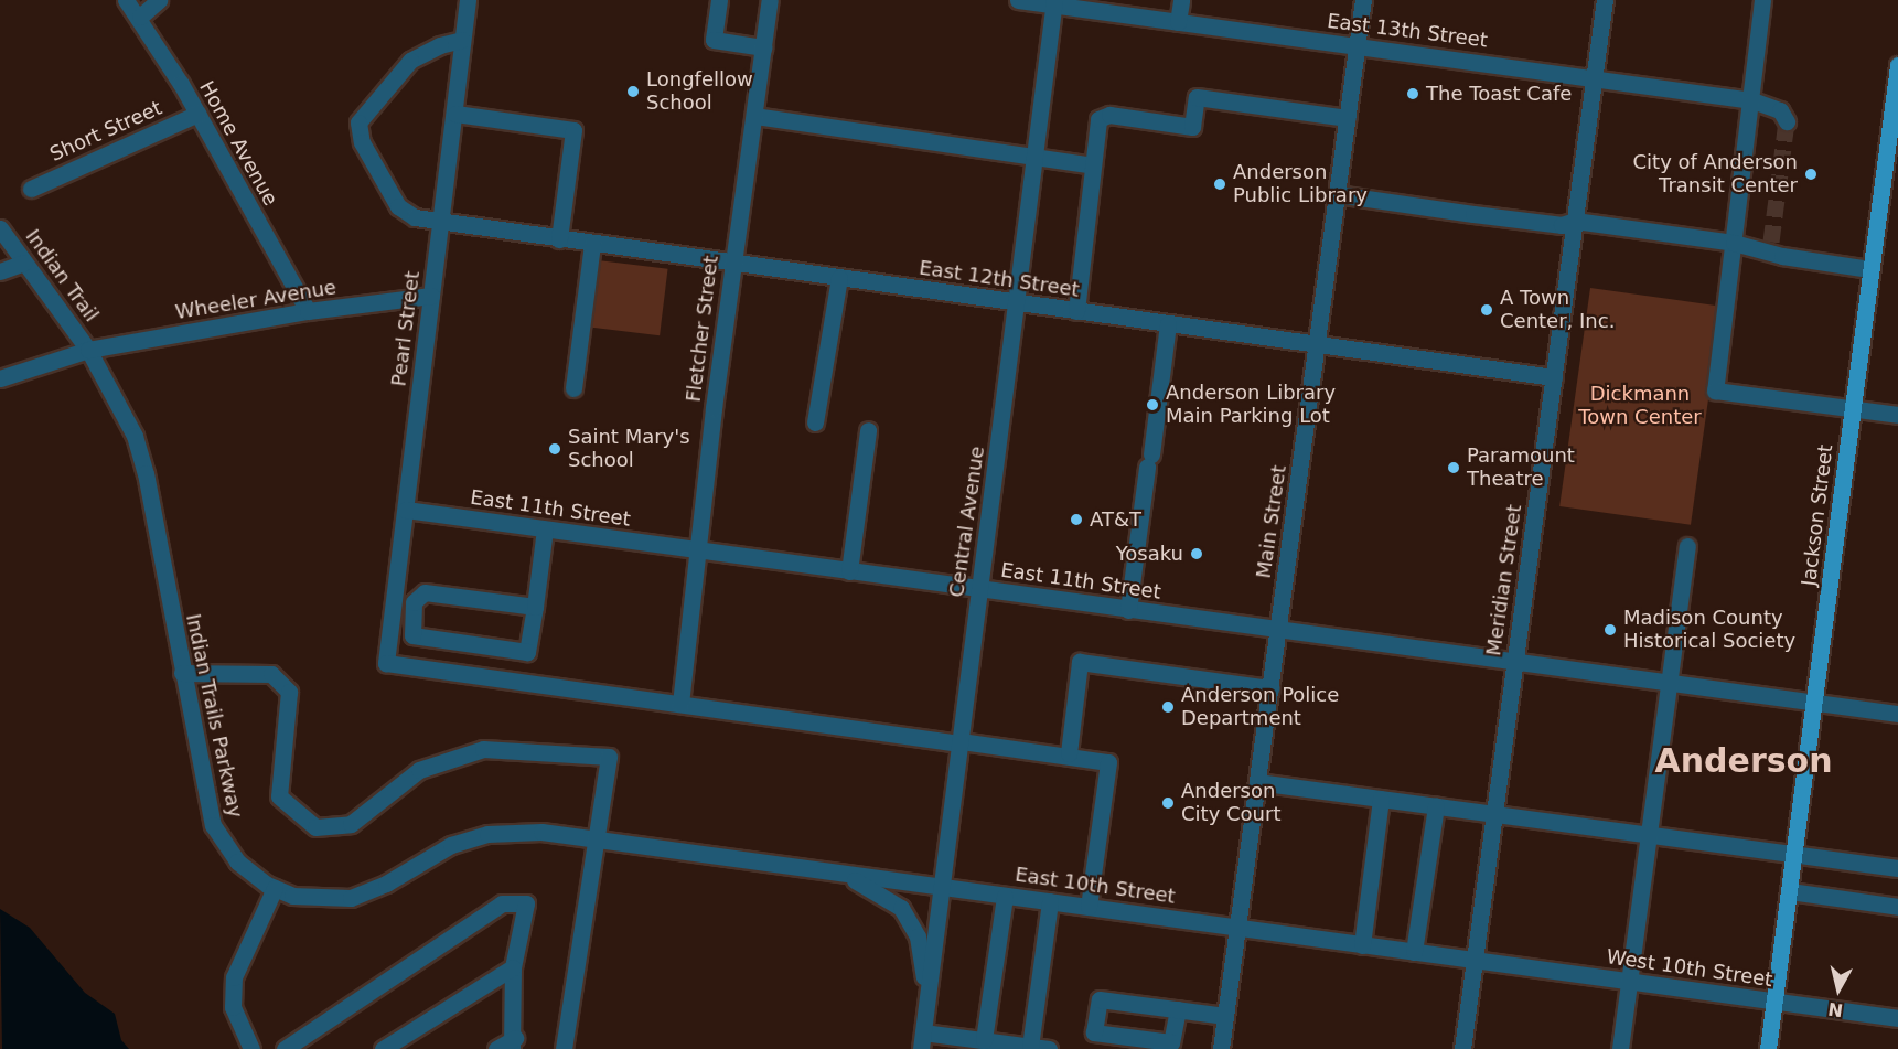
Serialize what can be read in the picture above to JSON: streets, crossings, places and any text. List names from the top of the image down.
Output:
{
  "streets": {
    "main road": ["Jackson Street"],
    "street": [
      "East 13th Street",
      "Short Street",
      "Home Avenue",
      "Indian Trail",
      "East 12th Street",
      "Wheeler Avenue",
      "Pearl Street",
      "Fletcher Street",
      "East 11th Street",
      "Central Avenue",
      "Main Street",
      "Meridian Street",
      "Indian Trails Parkway",
      "East 10th Street",
      "West 10th Street"
    ]
  },
  "crossings": [
    ["East 13th Street", "Central Avenue"],
    ["East 13th Street", "Main Street"],
    ["East 13th Street", "Meridian Street"],
    ["Short Street", "Home Avenue"],
    ["Home Avenue", "Wheeler Avenue"],
    ["Indian Trail", "Wheeler Avenue"],
    ["Indian Trail", "Indian Trails Parkway"],
    ["East 12th Street", "Pearl Street"],
    ["East 12th Street", "Fletcher Street"],
    ["East 12th Street", "Central Avenue"],
    ["East 12th Street", "Main Street"],
    ["East 12th Street", "Meridian Street"],
    ["Wheeler Avenue", "Pearl Street"],
    ["Wheeler Avenue", "Indian Trails Parkway"],
    ["Pearl Street", "Fletcher Street"],
    ["Pearl Street", "East 11th Street"],
    ["Fletcher Street", "East 11th Street"],
    ["East 11th Street", "Jackson Street"],
    ["East 11th Street", "Central Avenue"],
    ["East 11th Street", "Main Street"],
    ["East 11th Street", "Meridian Street"],
    ["Jackson Street", "West 10th Street"],
    ["Central Avenue", "East 10th Street"],
    ["Main Street", "East 10th Street"],
    ["Meridian Street", "East 10th Street"],
    ["Meridian Street", "West 10th Street"],
    ["Indian Trails Parkway", "East 10th Street"],
    ["East 10th Street", "West 10th Street"]
  ],
  "districts": ["Anderson"],
  "parks": ["Dickmann Town Center"],
  "places": [
    "Longfellow School",
    "The Toast Cafe",
    "City of Anderson Transit Center",
    "Anderson Public Library",
    "A Town Center, Inc.",
    "Anderson Library Main Parking Lot",
    "Saint Mary's School",
    "Paramount Theatre",
    "AT&T",
    "Yosaku",
    "Madison County Historical Society",
    "Anderson Police Department",
    "Anderson City Court"
  ],
  "north": "bottom"
}
